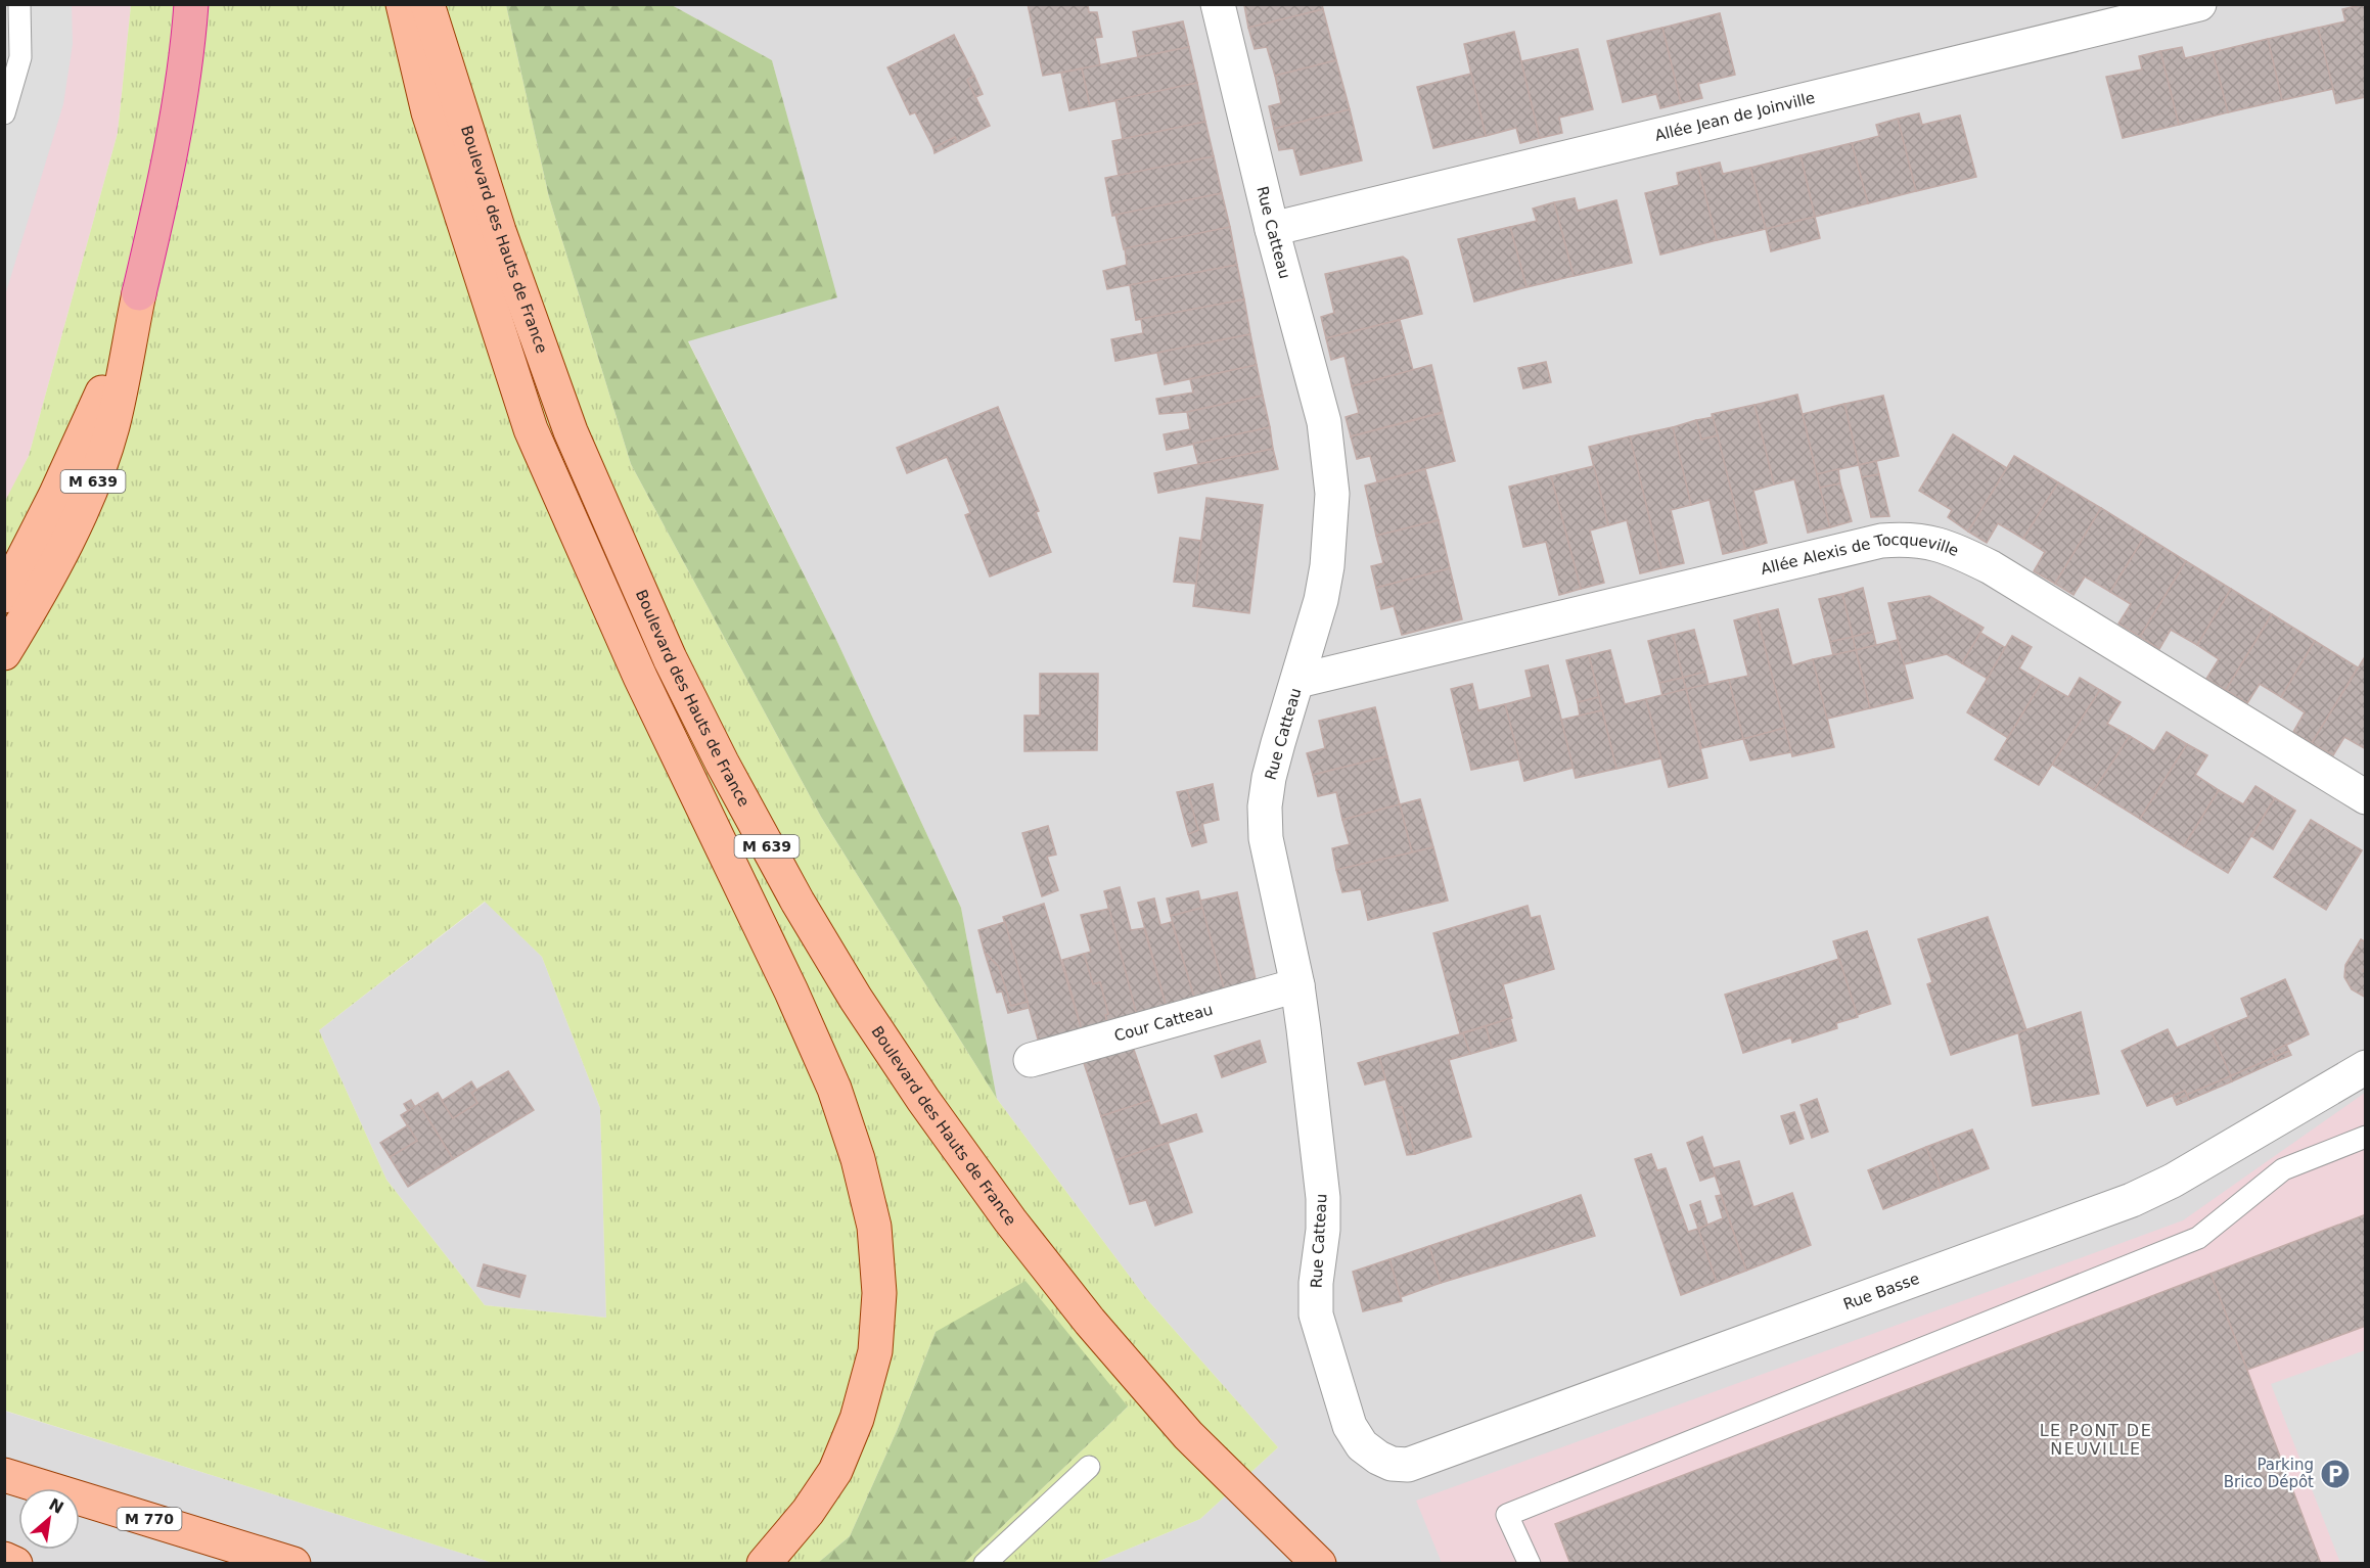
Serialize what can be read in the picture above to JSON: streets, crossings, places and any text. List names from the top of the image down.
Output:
{
  "streets": {
    "highway": ["M 639"],
    "main road": ["Boulevard des Hauts de France", "M 770"],
    "street": [
      "Allée Jean de Joinville",
      "Rue Catteau",
      "Allée Alexis de Tocqueville",
      "Cour Catteau",
      "Rue Basse"
    ]
  },
  "crossings": [
    ["Allée Jean de Joinville", "Rue Catteau"],
    ["Rue Catteau", "Allée Alexis de Tocqueville"],
    ["Rue Catteau", "Cour Catteau"],
    ["Rue Catteau", "Rue Basse"]
  ],
  "districts": ["LE PONT DE NEUVILLE"],
  "places": {
    "parking": ["Parking Brico Dépôt"]
  },
  "north": "top right"
}
